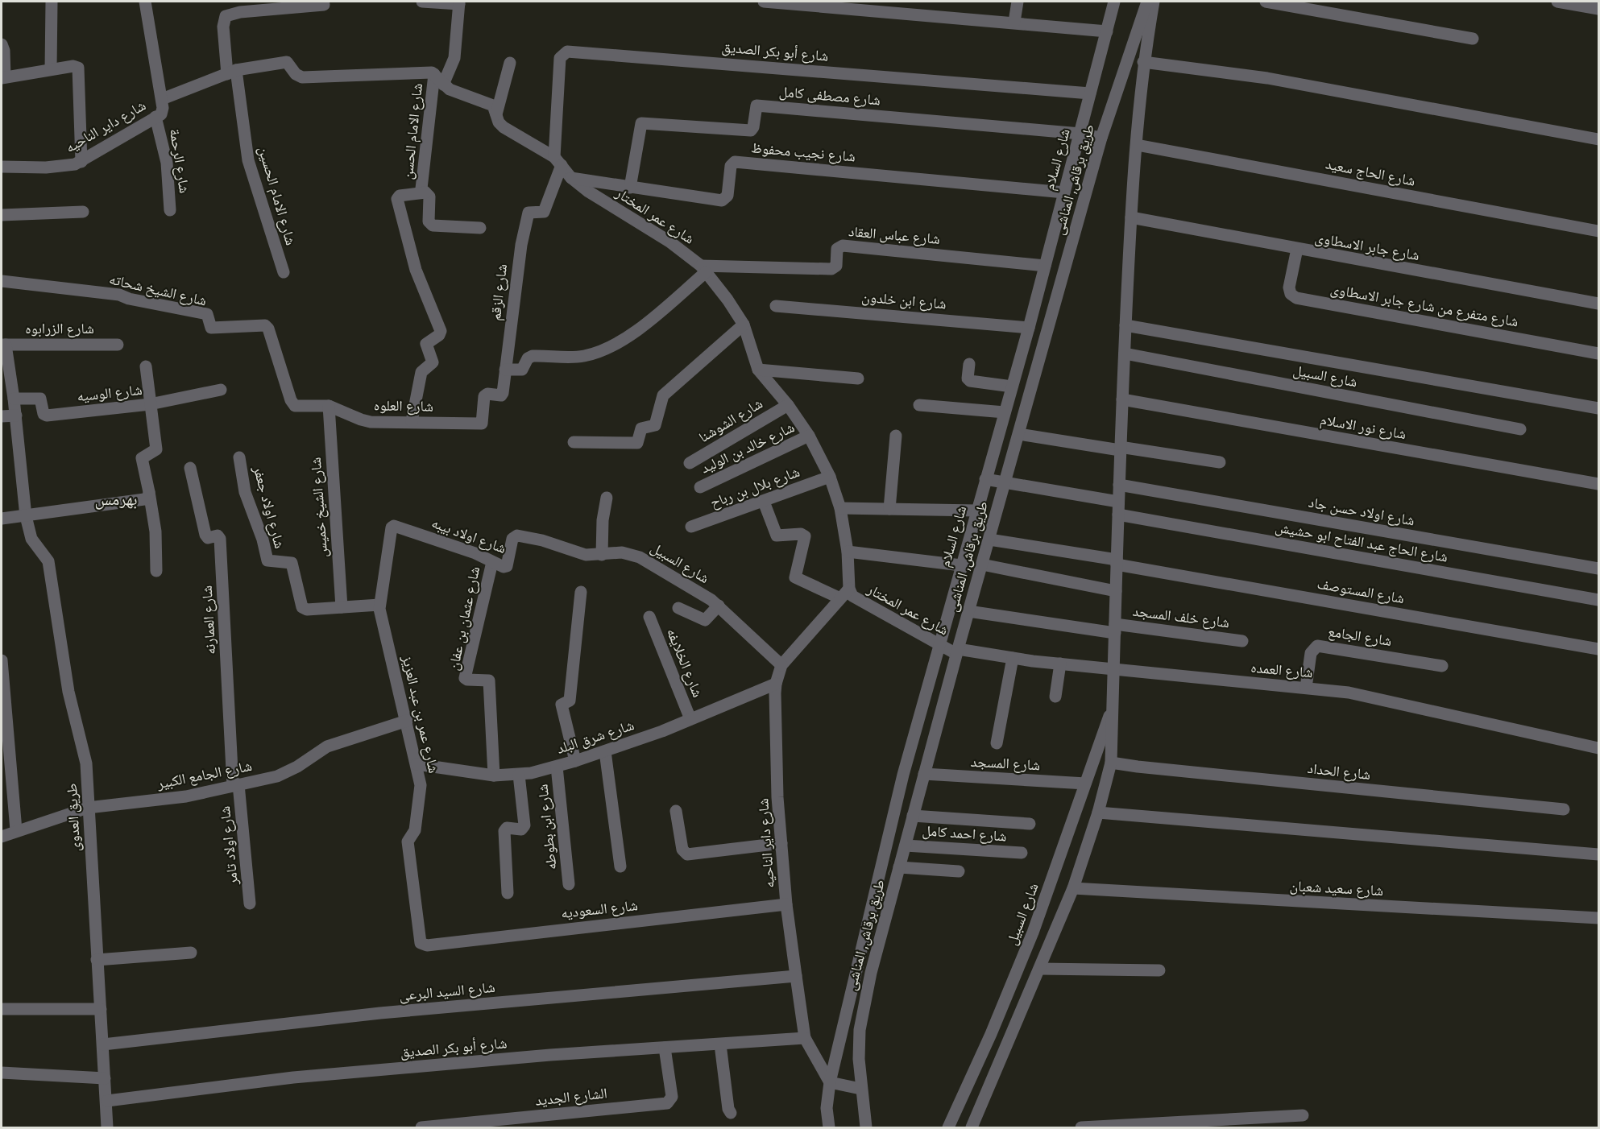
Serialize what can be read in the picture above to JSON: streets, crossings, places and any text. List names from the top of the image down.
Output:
{
  "streets": {
    "street": [
      "شارع أبو بكر الصديق",
      "شارع مصطفى كامل",
      "شارع داير الناحيه",
      "شارع الامام الحسن",
      "شارع نجيب محفوظ",
      "شارع السلام",
      "شارع الرحمة",
      "شارع الحاج سعيد",
      "طريق برقاش, المناشى",
      "شارع الامام الحسين",
      "شارع عمر المختار",
      "شارع عباس العقاد",
      "شارع جابر الاسطاوى",
      "شارع الشيخ شحاته",
      "شارع الزقم",
      "شارع ابن خلدون",
      "شارع متفرع من شارع جابر الاسطاوى",
      "شارع الزرابوه",
      "شارع السبيل",
      "شارع الوسيه",
      "شارع العلوه",
      "شارع الشوشنا",
      "شارع نور الاسلام",
      "شارع خالد بن الوليد",
      "شارع بلال بن رباح",
      "شارع اولاد جعفر",
      "شارع الشيخ خميس",
      "شارع اولاد حسن جاد",
      "شارع اولاد بيبه",
      "شارع الحاج عبد الفتاح ابو حشيش",
      "شارع المستوصف",
      "شارع خلف المسجد",
      "شارع عثمان بن عفان",
      "شارع العمارنه",
      "شارع الجامع",
      "شارع الخلايفه",
      "شارع العمده",
      "شارع عمر بن عبد العزيز",
      "شارع شرق البلد",
      "شارع المسجد",
      "شارع الحداد",
      "شارع الجامع الكبير",
      "طريق العدوى",
      "شارع ابن بطوطه",
      "شارع احمد كامل",
      "شارع اولاد تامر",
      "شارع سعيد شعبان",
      "شارع السعوديه",
      "شارع السيد البرعى",
      "الشارع الجديد"
    ]
  },
  "crossings": [
    ["شارع أبو بكر الصديق", "شارع داير الناحيه"],
    ["شارع أبو بكر الصديق", "شارع السلام"],
    ["شارع أبو بكر الصديق", "شارع عمر المختار"],
    ["شارع أبو بكر الصديق", "شارع الزقم"],
    ["شارع أبو بكر الصديق", "طريق العدوى"],
    ["شارع أبو بكر الصديق", "الشارع الجديد"],
    ["شارع مصطفى كامل", "شارع نجيب محفوظ"],
    ["شارع مصطفى كامل", "شارع السلام"],
    ["شارع مصطفى كامل", "طريق برقاش, المناشى"],
    ["شارع داير الناحيه", "شارع السلام"],
    ["شارع داير الناحيه", "شارع الرحمة"],
    ["شارع داير الناحيه", "شارع عمر المختار"],
    ["شارع داير الناحيه", "شارع السبيل"],
    ["شارع داير الناحيه", "شارع شرق البلد"],
    ["شارع داير الناحيه", "شارع السعوديه"],
    ["شارع داير الناحيه", "شارع السيد البرعى"],
    ["شارع الامام الحسن", "شارع عمر المختار"],
    ["شارع نجيب محفوظ", "شارع السلام"],
    ["شارع نجيب محفوظ", "شارع عمر المختار"],
    ["شارع السلام", "شارع عمر المختار"],
    ["شارع السلام", "شارع عباس العقاد"],
    ["شارع السلام", "شارع ابن خلدون"],
    ["شارع الحاج سعيد", "شارع السبيل"],
    ["طريق برقاش, المناشى", "شارع عمر المختار"],
    ["طريق برقاش, المناشى", "شارع المستوصف"],
    ["طريق برقاش, المناشى", "شارع خلف المسجد"],
    ["طريق برقاش, المناشى", "شارع العمده"],
    ["طريق برقاش, المناشى", "شارع المسجد"],
    ["طريق برقاش, المناشى", "شارع احمد كامل"],
    ["شارع عمر المختار", "شارع عباس العقاد"],
    ["شارع عمر المختار", "شارع الزقم"],
    ["شارع عمر المختار", "شارع الشوشنا"],
    ["شارع عمر المختار", "شارع خالد بن الوليد"],
    ["شارع عمر المختار", "شارع بلال بن رباح"],
    ["شارع عمر المختار", "شارع العمده"],
    ["شارع جابر الاسطاوى", "شارع متفرع من شارع جابر الاسطاوى"],
    ["شارع جابر الاسطاوى", "شارع السبيل"],
    ["شارع الشيخ شحاته", "شارع العلوه"],
    ["شارع الشيخ شحاته", "شارع الشيخ خميس"],
    ["شارع الزقم", "شارع العلوه"],
    ["شارع الزرابوه", "طريق العدوى"],
    ["شارع السبيل", "شارع نور الاسلام"],
    ["شارع السبيل", "شارع اولاد حسن جاد"],
    ["شارع السبيل", "شارع اولاد بيبه"],
    ["شارع السبيل", "شارع الحاج عبد الفتاح ابو حشيش"],
    ["شارع السبيل", "شارع المستوصف"],
    ["شارع السبيل", "شارع خلف المسجد"],
    ["شارع السبيل", "شارع العمده"],
    ["شارع السبيل", "شارع المسجد"],
    ["شارع السبيل", "شارع الحداد"],
    ["شارع السبيل", "شارع سعيد شعبان"],
    ["شارع الوسيه", "طريق العدوى"],
    ["شارع العلوه", "شارع الشيخ خميس"],
    ["شارع اولاد جعفر", "شارع الشيخ خميس"],
    ["شارع اولاد جعفر", "شارع عمر بن عبد العزيز"],
    ["شارع اولاد بيبه", "شارع عثمان بن عفان"],
    ["شارع اولاد بيبه", "شارع عمر بن عبد العزيز"],
    ["شارع عثمان بن عفان", "شارع شرق البلد"],
    ["شارع العمارنه", "شارع الجامع الكبير"],
    ["شارع العمارنه", "شارع اولاد تامر"],
    ["شارع الجامع", "شارع العمده"],
    ["شارع الخلايفه", "شارع شرق البلد"],
    ["شارع عمر بن عبد العزيز", "شارع شرق البلد"],
    ["شارع عمر بن عبد العزيز", "شارع الجامع الكبير"],
    ["شارع عمر بن عبد العزيز", "شارع السعوديه"],
    ["شارع شرق البلد", "شارع ابن بطوطه"],
    ["شارع الجامع الكبير", "طريق العدوى"],
    ["شارع الجامع الكبير", "شارع اولاد تامر"],
    ["طريق العدوى", "شارع السيد البرعى"]
  ],
  "districts": ["بهرمس"]
}
